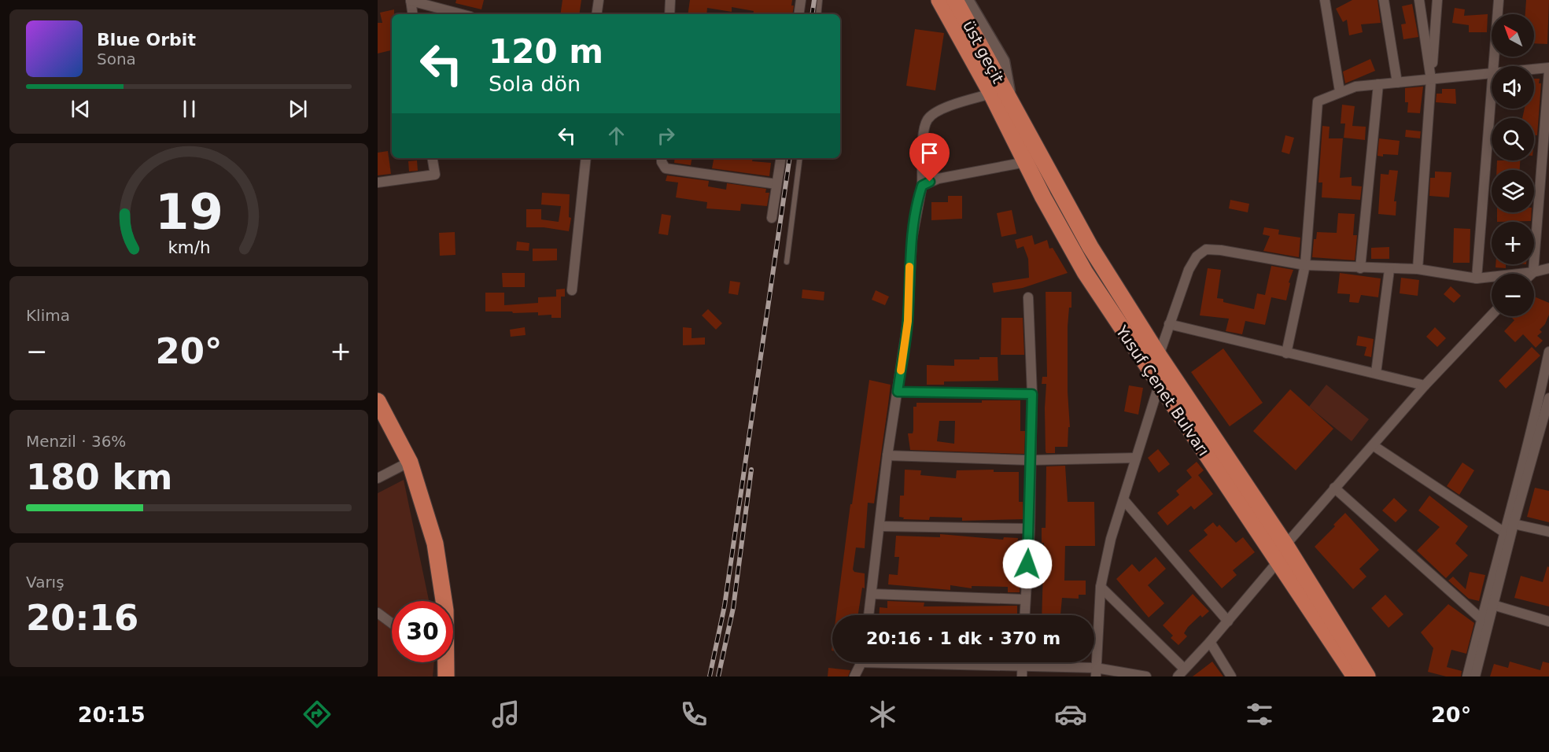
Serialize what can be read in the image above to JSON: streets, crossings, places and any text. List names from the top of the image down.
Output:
{
  "streets": {
    "highway": ["üst geçit", "Yusuf Çenet Bulvarı"]
  },
  "crossings": [
    ["üst geçit", "Yusuf Çenet Bulvarı"]
  ],
  "north": "top left",
  "page": {
    "map_buttons": ["+", "−"],
    "turn": ["120 m", "Sola dön"],
    "song": ["Blue Orbit", "Sona"],
    "tile": [
      "Klima",
      ["Menzil · 36%", "180 km"],
      ["Varış", "20:16"]
    ],
    "heat": ["−", "20°", "+"],
    "limit": "30",
    "trip": "20:16 · 1 dk · 370 m",
    "tabs": ["20:15", "20°"],
    "gauge": ["19", "km/h"]
  }
}
